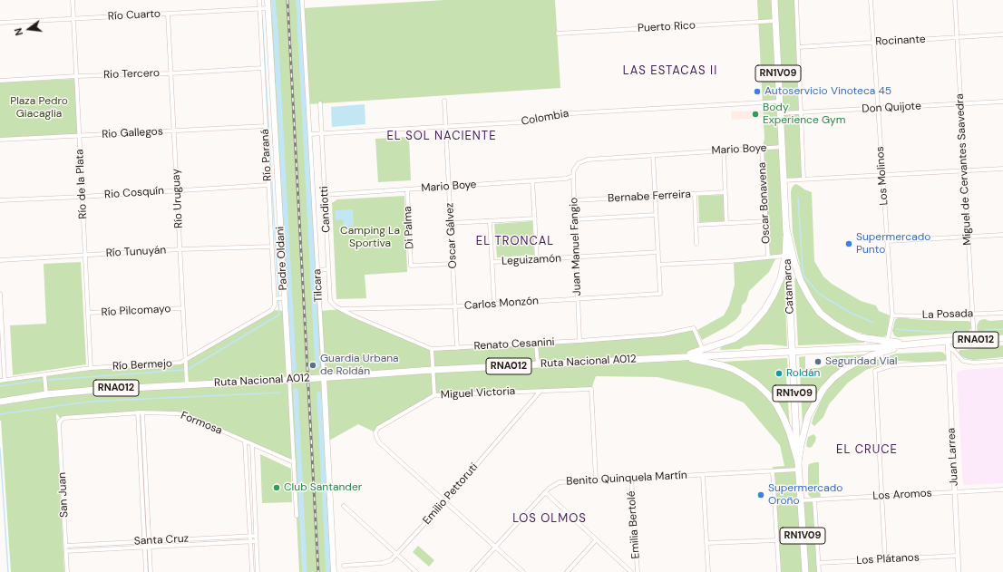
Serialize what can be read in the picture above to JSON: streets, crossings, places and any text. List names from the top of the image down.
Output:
{
  "streets": {
    "main road": [
      "RN1V09",
      "Padre Oldani",
      "Tilcara",
      "Catamarca",
      "RNA012",
      "Ruta Nacional A012",
      "RN1v09"
    ],
    "street": [
      "Río Cuarto",
      "Puerto Rico",
      "Rocinante",
      "Rio Tercero",
      "Don Quijote",
      "Colombia",
      "Rio Gallegos",
      "Mario Boye",
      "Río Paraná",
      "Miguel de Cervantes Saavedra",
      "Los Molinos",
      "Río de la Plata",
      "Rio Cosquín",
      "Bernabe Ferreira",
      "Río Uruguay",
      "Oscar Bonavena",
      "Candiotti",
      "Di Palma",
      "Oscar Gálvez",
      "Juan Manuel Fangio",
      "Río Tunuyán",
      "Leguizamón",
      "Carlos Monzón",
      "Río Pilcomayo",
      "La Posada",
      "Renato Cesanini",
      "Río Bermejo",
      "Miguel Victoria",
      "Formosa",
      "Juan Larrea",
      "Benito Quinquela Martín",
      "Emilio Pettoruti",
      "San Juan",
      "Los Aromos",
      "Emilia Bertolé",
      "Santa Cruz",
      "Los Plátanos"
    ]
  },
  "crossings": [
    ["Río Cuarto", "Río Paraná"],
    ["Río Cuarto", "Río de la Plata"],
    ["Río Cuarto", "Río Uruguay"],
    ["Río Cuarto", "Padre Oldani"],
    ["Puerto Rico", "RN1V09"],
    ["Rocinante", "Miguel de Cervantes Saavedra"],
    ["Rocinante", "Los Molinos"],
    ["RN1V09", "Don Quijote"],
    ["RN1V09", "Colombia"],
    ["RN1V09", "Mario Boye"],
    ["Rio Tercero", "Río Paraná"],
    ["Rio Tercero", "Río de la Plata"],
    ["Rio Tercero", "Río Uruguay"],
    ["Don Quijote", "Miguel de Cervantes Saavedra"],
    ["Don Quijote", "Los Molinos"],
    ["Colombia", "Candiotti"],
    ["Colombia", "Oscar Gálvez"],
    ["Colombia", "Tilcara"],
    ["Rio Gallegos", "Río Paraná"],
    ["Rio Gallegos", "Río de la Plata"],
    ["Rio Gallegos", "Río Uruguay"],
    ["Mario Boye", "Oscar Bonavena"],
    ["Mario Boye", "Candiotti"],
    ["Mario Boye", "Di Palma"],
    ["Mario Boye", "Oscar Gálvez"],
    ["Mario Boye", "Juan Manuel Fangio"],
    ["Río Paraná", "Rio Cosquín"],
    ["Río Paraná", "Río Tunuyán"],
    ["Río Paraná", "Río Bermejo"],
    ["Miguel de Cervantes Saavedra", "La Posada"],
    ["Miguel de Cervantes Saavedra", "RNA012"],
    ["Los Molinos", "La Posada"],
    ["Los Molinos", "RNA012"],
    ["Río de la Plata", "Rio Cosquín"],
    ["Río de la Plata", "Río Tunuyán"],
    ["Río de la Plata", "Río Pilcomayo"],
    ["Río de la Plata", "Río Bermejo"],
    ["Rio Cosquín", "Río Uruguay"],
    ["Bernabe Ferreira", "Juan Manuel Fangio"],
    ["Río Uruguay", "Río Tunuyán"],
    ["Río Uruguay", "Río Pilcomayo"],
    ["Río Uruguay", "Ruta Nacional A012"],
    ["Río Uruguay", "Río Bermejo"],
    ["Candiotti", "Carlos Monzón"],
    ["Candiotti", "Renato Cesanini"],
    ["Di Palma", "Oscar Gálvez"],
    ["Oscar Gálvez", "Carlos Monzón"],
    ["Oscar Gálvez", "Renato Cesanini"],
    ["Juan Manuel Fangio", "Leguizamón"],
    ["Juan Manuel Fangio", "Carlos Monzón"],
    ["Juan Manuel Fangio", "Renato Cesanini"],
    ["Padre Oldani", "Ruta Nacional A012"],
    ["Padre Oldani", "Formosa"],
    ["Tilcara", "Ruta Nacional A012"],
    ["Catamarca", "RNA012"],
    ["Catamarca", "Benito Quinquela Martín"],
    ["Catamarca", "Los Aromos"],
    ["Carlos Monzón", "Renato Cesanini"],
    ["RNA012", "Renato Cesanini"],
    ["RNA012", "Juan Larrea"],
    ["Miguel Victoria", "Benito Quinquela Martín"],
    ["Miguel Victoria", "Emilio Pettoruti"],
    ["Formosa", "San Juan"],
    ["Juan Larrea", "Los Aromos"],
    ["Juan Larrea", "Los Plátanos"],
    ["Benito Quinquela Martín", "Emilia Bertolé"],
    ["San Juan", "Santa Cruz"]
  ],
  "districts": [
    "LAS ESTACAS II",
    "EL SOL NACIENTE",
    "EL TRONCAL",
    "EL CRUCE",
    "LOS OLMOS"
  ],
  "parks": ["Plaza Pedro Giacaglia", "Camping La Sportiva"],
  "places": [
    "Autoservicio Vinoteca 45",
    "Body Experience Gym",
    "Supermercado Punto",
    "Seguridad Vial",
    "Guardia Urbana de Roldán",
    "Roldán",
    "Club Santander",
    "Supermercado Oroño"
  ],
  "north": "left"
}
